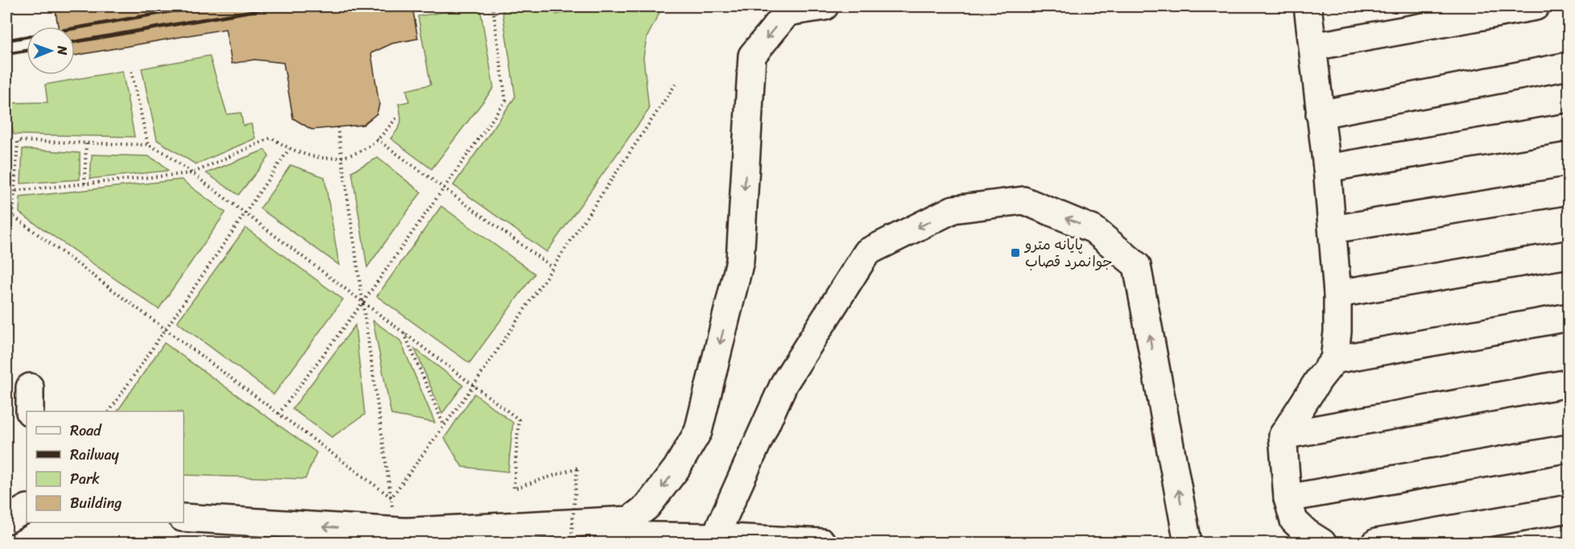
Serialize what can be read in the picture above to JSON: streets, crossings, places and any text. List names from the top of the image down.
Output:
{
  "places": {
    "transit": ["پایانه مترو جوانمرد قصاب"]
  },
  "legend": [
    "Road",
    "Railway",
    "Park",
    "Building"
  ],
  "north": "right"
}
